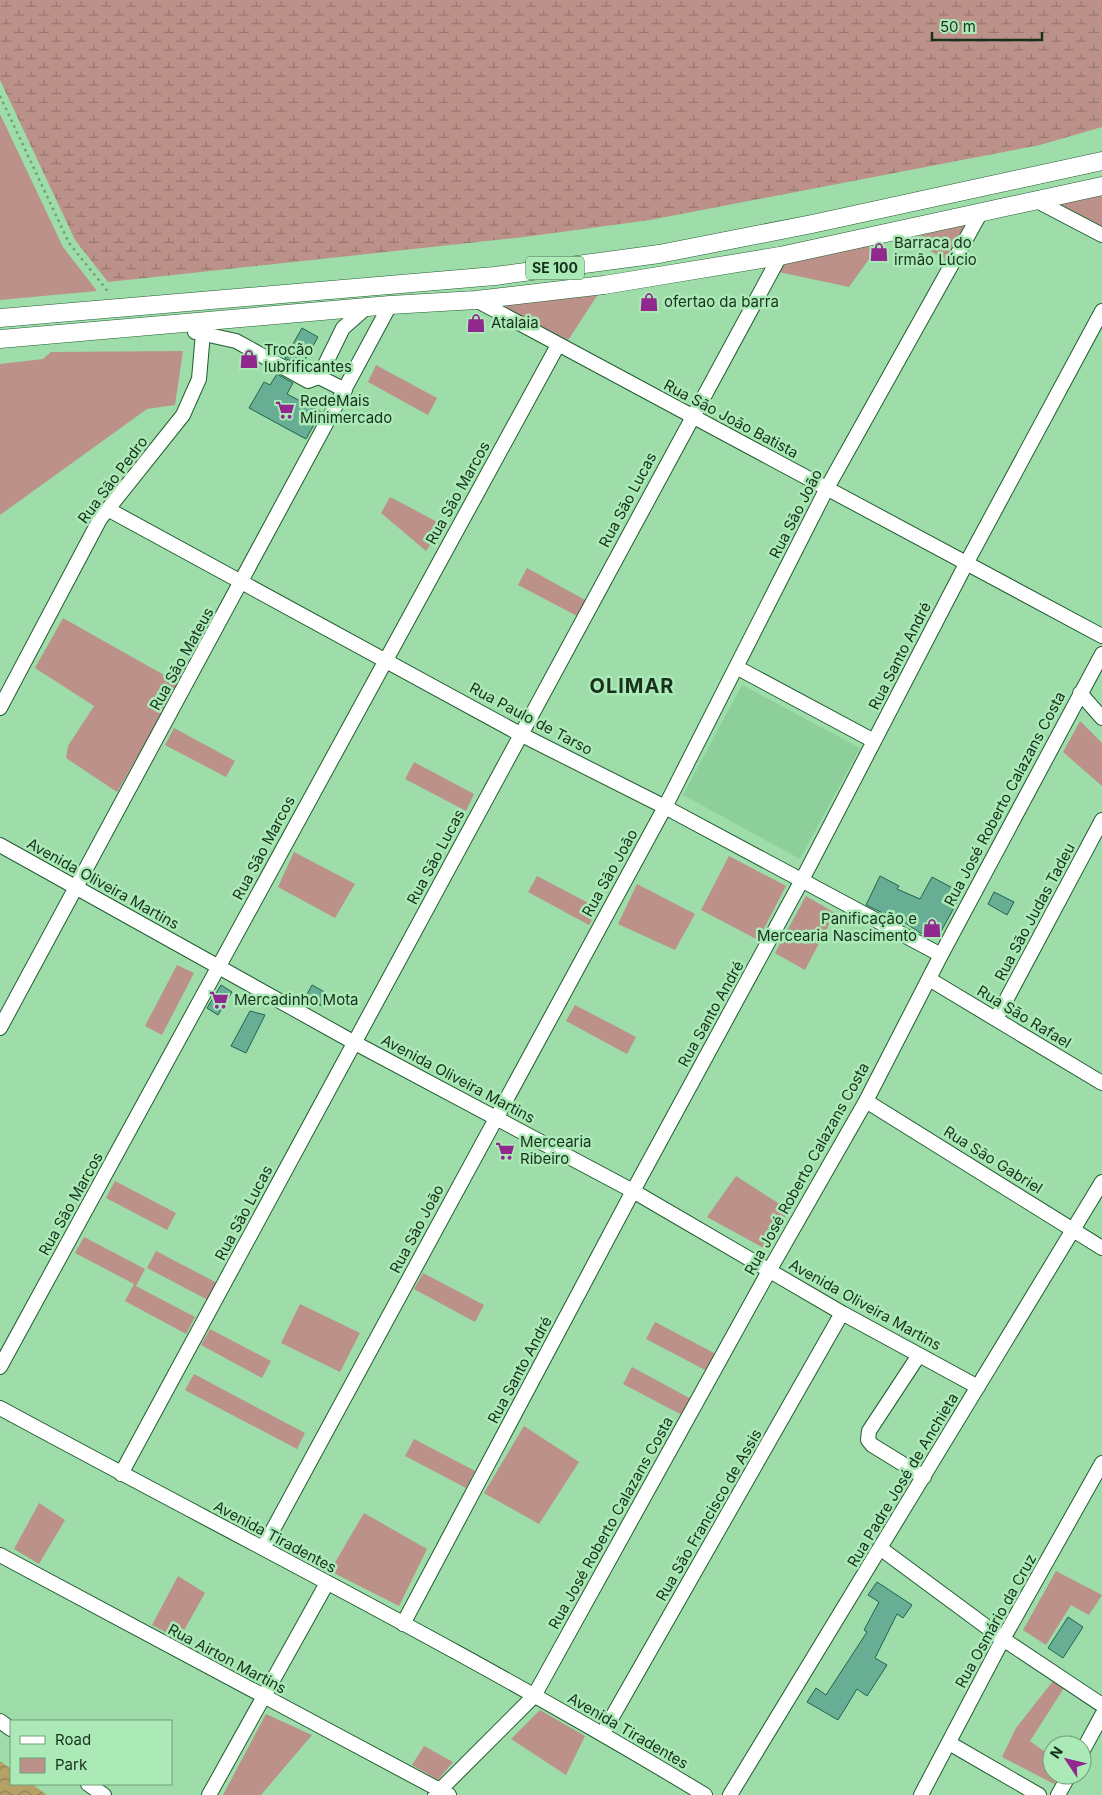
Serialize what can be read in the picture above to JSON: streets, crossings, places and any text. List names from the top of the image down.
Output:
{
  "streets": {
    "main road": ["SE 100"],
    "street": [
      "Rua São João Batista",
      "Rua São Pedro",
      "Rua São Marcos",
      "Rua São Lucas",
      "Rua São João",
      "Rua Santo André",
      "Rua São Mateus",
      "Rua Paulo de Tarso",
      "Rua José Roberto Calazans Costa",
      "Avenida Oliveira Martins",
      "Rua São Judas Tadeu",
      "Rua São Rafael",
      "Rua São Gabriel",
      "Rua Padre José de Anchieta",
      "Rua São Francisco de Assis",
      "Avenida Tiradentes",
      "Rua Osmário da Cruz",
      "Rua Airton Martins"
    ]
  },
  "crossings": [
    ["SE 100", "Rua São João Batista"],
    ["SE 100", "Rua São Pedro"],
    ["SE 100", "Rua São Lucas"],
    ["SE 100", "Rua São João"],
    ["SE 100", "Rua São Mateus"],
    ["Rua São João Batista", "Rua São Marcos"],
    ["Rua São João Batista", "Rua São Lucas"],
    ["Rua São João Batista", "Rua São João"],
    ["Rua São João Batista", "Rua Santo André"],
    ["Rua São Pedro", "Rua Paulo de Tarso"],
    ["Rua São Marcos", "Rua Paulo de Tarso"],
    ["Rua São Marcos", "Avenida Oliveira Martins"],
    ["Rua São Lucas", "Rua Paulo de Tarso"],
    ["Rua São Lucas", "Avenida Oliveira Martins"],
    ["Rua São Lucas", "Avenida Tiradentes"],
    ["Rua São João", "Rua Paulo de Tarso"],
    ["Rua São João", "Avenida Oliveira Martins"],
    ["Rua São João", "Avenida Tiradentes"],
    ["Rua Santo André", "Rua Paulo de Tarso"],
    ["Rua Santo André", "Avenida Oliveira Martins"],
    ["Rua Santo André", "Avenida Tiradentes"],
    ["Rua São Mateus", "Rua Paulo de Tarso"],
    ["Rua São Mateus", "Avenida Oliveira Martins"],
    ["Rua Paulo de Tarso", "Rua José Roberto Calazans Costa"],
    ["Rua José Roberto Calazans Costa", "Avenida Oliveira Martins"],
    ["Rua José Roberto Calazans Costa", "Rua São Rafael"],
    ["Rua José Roberto Calazans Costa", "Rua São Gabriel"],
    ["Rua José Roberto Calazans Costa", "Avenida Tiradentes"],
    ["Avenida Oliveira Martins", "Rua Padre José de Anchieta"],
    ["Avenida Oliveira Martins", "Rua São Francisco de Assis"],
    ["Rua São Judas Tadeu", "Rua São Rafael"],
    ["Rua São Gabriel", "Rua Padre José de Anchieta"],
    ["Rua São Francisco de Assis", "Avenida Tiradentes"]
  ],
  "districts": ["OLIMAR"],
  "places": {
    "shop": [
      "Barraca do irmão Lúcio",
      "ofertao da barra",
      "Atalaia",
      "Trocão lubrificantes",
      "Panificação e Mercearia Nascimento"
    ],
    "supermarket": ["RedeMais Minimercado", "Mercadinho Mota", "Mercearia Ribeiro"]
  },
  "legend": ["Road", "Park"],
  "scale_bar": "50 m",
  "north": "top left"
}
